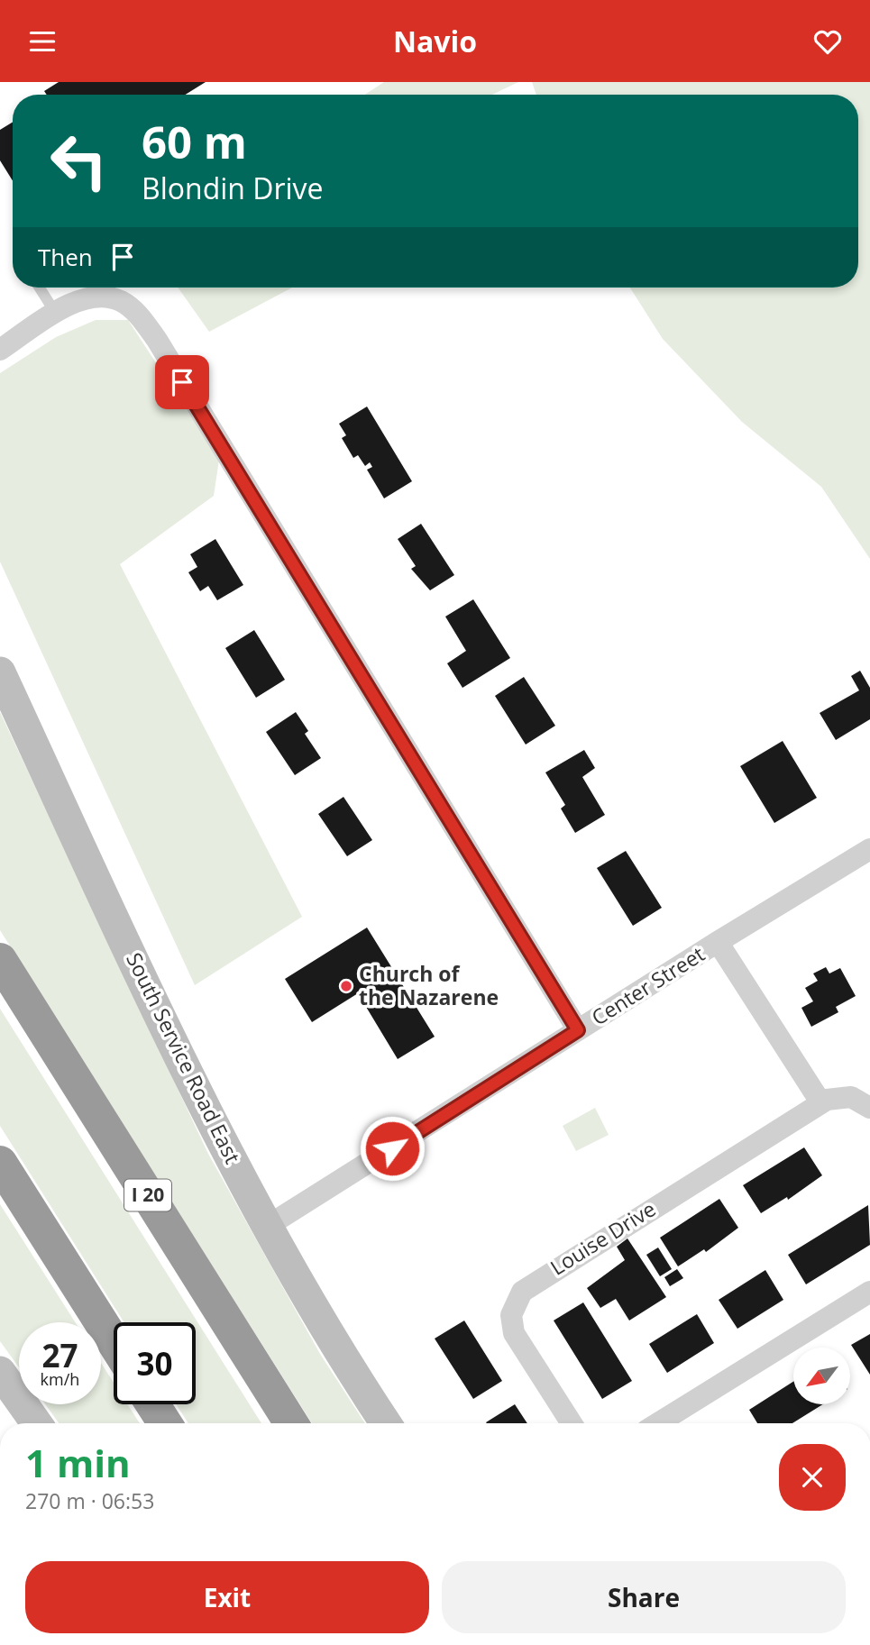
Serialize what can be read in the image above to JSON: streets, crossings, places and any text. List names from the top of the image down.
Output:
{
  "streets": {
    "highway": ["I 20"],
    "main road": ["South Service Road East"],
    "street": ["Center Street", "Louise Drive"]
  },
  "crossings": [
    ["Center Street", "South Service Road East"]
  ],
  "places": ["Church of the Nazarene"],
  "north": "bottom left",
  "page": {
    "header": "Navio",
    "turn": ["60 m", "Blondin Drive"],
    "then": "Then",
    "speed": "27 km/h",
    "limit": "30",
    "heading": ["1 min", "270 m · 06:53"],
    "buttons": ["Exit", "Share"]
  }
}
